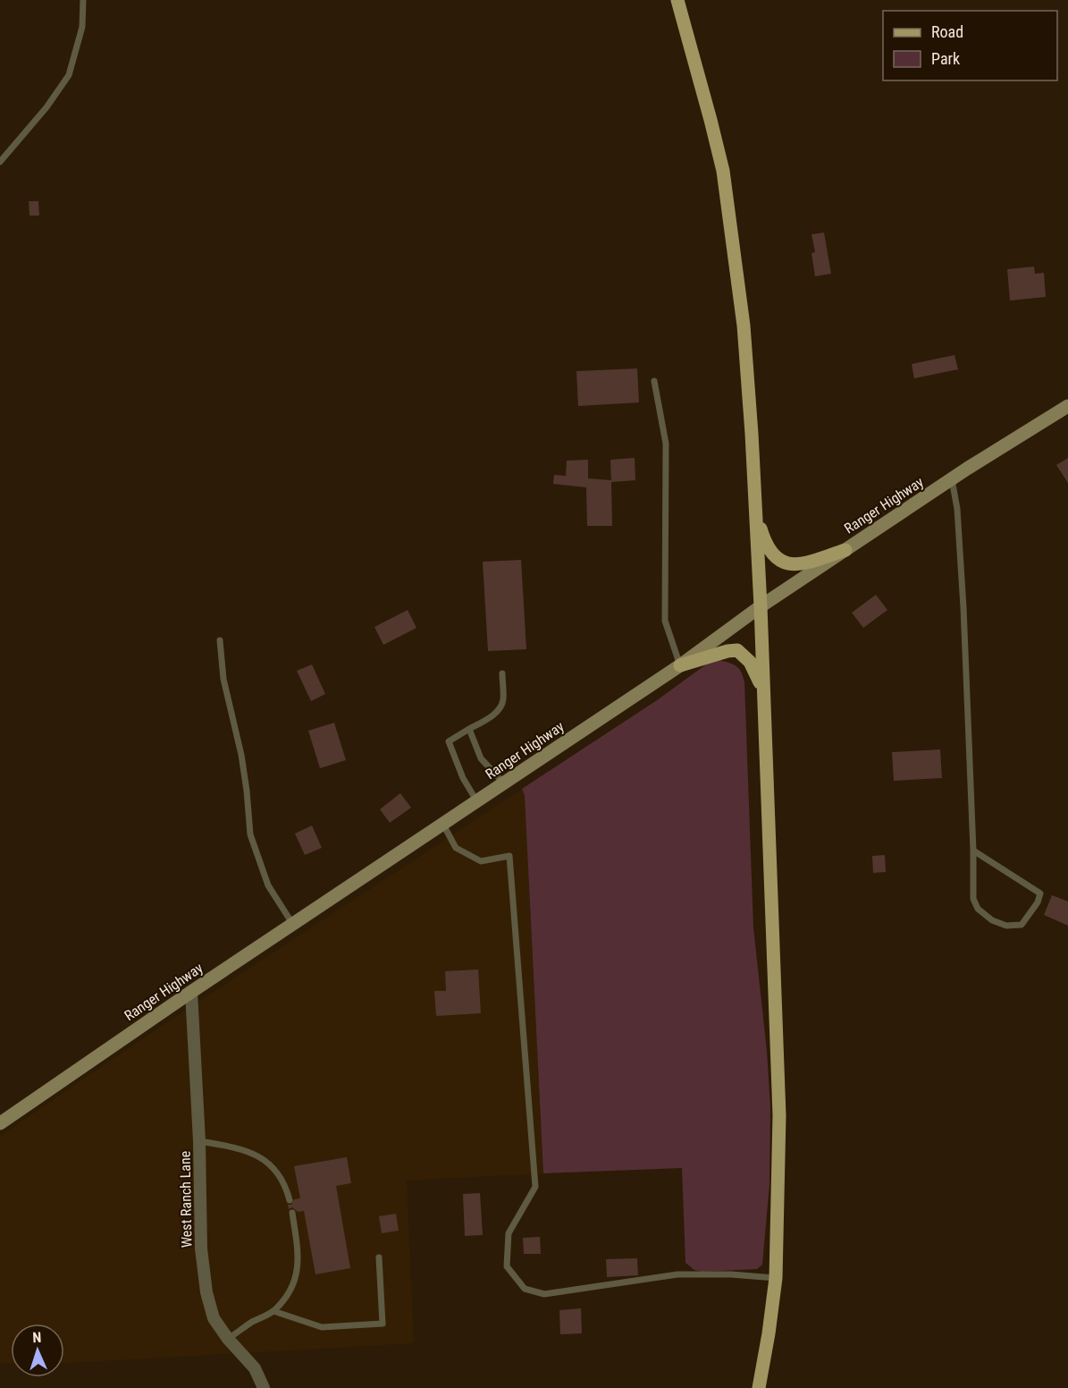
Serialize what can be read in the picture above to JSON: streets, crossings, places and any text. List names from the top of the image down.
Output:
{
  "streets": {
    "main road": ["Ranger Highway"],
    "street": ["West Ranch Lane"]
  },
  "crossings": [
    ["Ranger Highway", "West Ranch Lane"]
  ],
  "legend": ["Road", "Park"],
  "north": "top"
}
